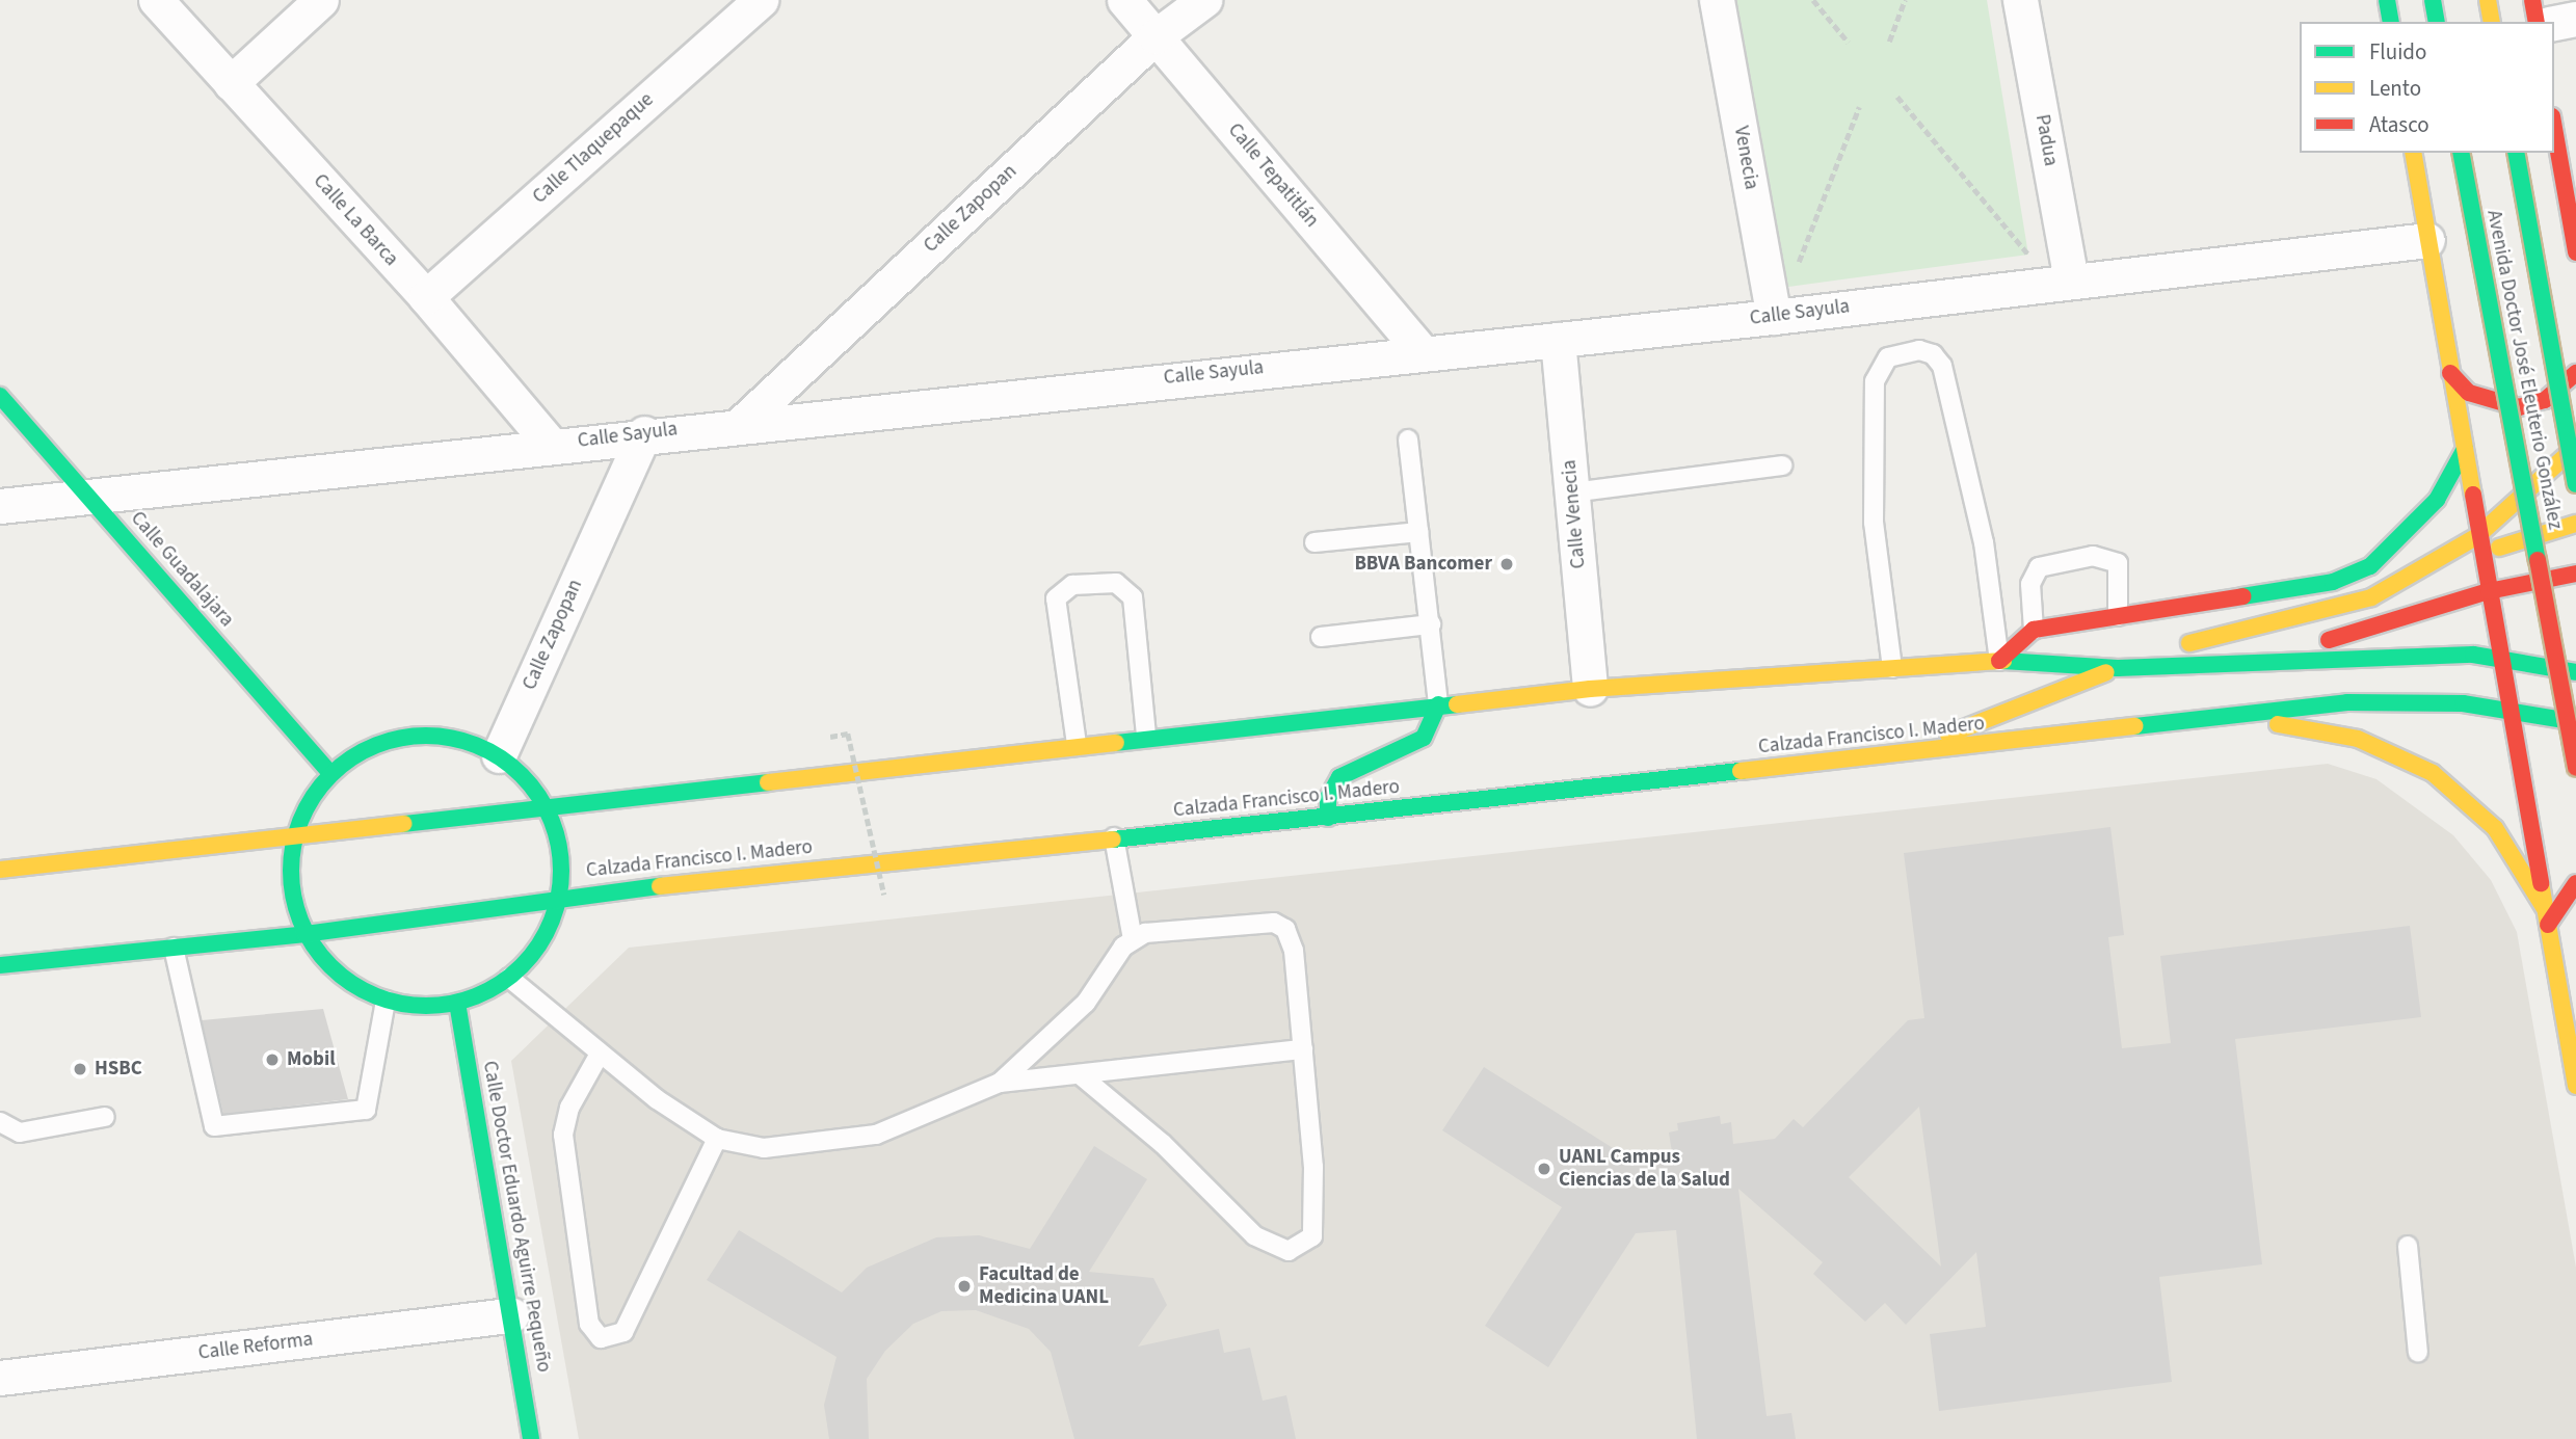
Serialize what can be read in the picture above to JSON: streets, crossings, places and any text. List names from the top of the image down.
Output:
{
  "streets": {
    "main road": [
      "Avenida Doctor José Eleuterio González",
      "Calle Guadalajara",
      "Calzada Francisco I. Madero",
      "Calle Doctor Eduardo Aguirre Pequeño"
    ],
    "street": [
      "Padua",
      "Calle Tlaquepaque",
      "Venecia",
      "Calle Tepatitlán",
      "Calle Zapopan",
      "Calle La Barca",
      "Calle Sayula",
      "Calle Venecia",
      "Calle Reforma"
    ]
  },
  "crossings": [
    ["Padua", "Calle Sayula"],
    ["Calle Tlaquepaque", "Calle La Barca"],
    ["Venecia", "Calle Sayula"],
    ["Calle Tepatitlán", "Calle Zapopan"],
    ["Calle Tepatitlán", "Calle Sayula"],
    ["Calle Zapopan", "Calle Sayula"],
    ["Calle La Barca", "Calle Sayula"],
    ["Calle Sayula", "Calle Venecia"],
    ["Calle Sayula", "Calle Guadalajara"],
    ["Calle Doctor Eduardo Aguirre Pequeño", "Calle Reforma"]
  ],
  "places": [
    "BBVA Bancomer",
    "Mobil",
    "HSBC",
    "UANL Campus Ciencias de la Salud",
    "Facultad de Medicina UANL"
  ],
  "legend": ["Fluido", "Lento", "Atasco"]
}
